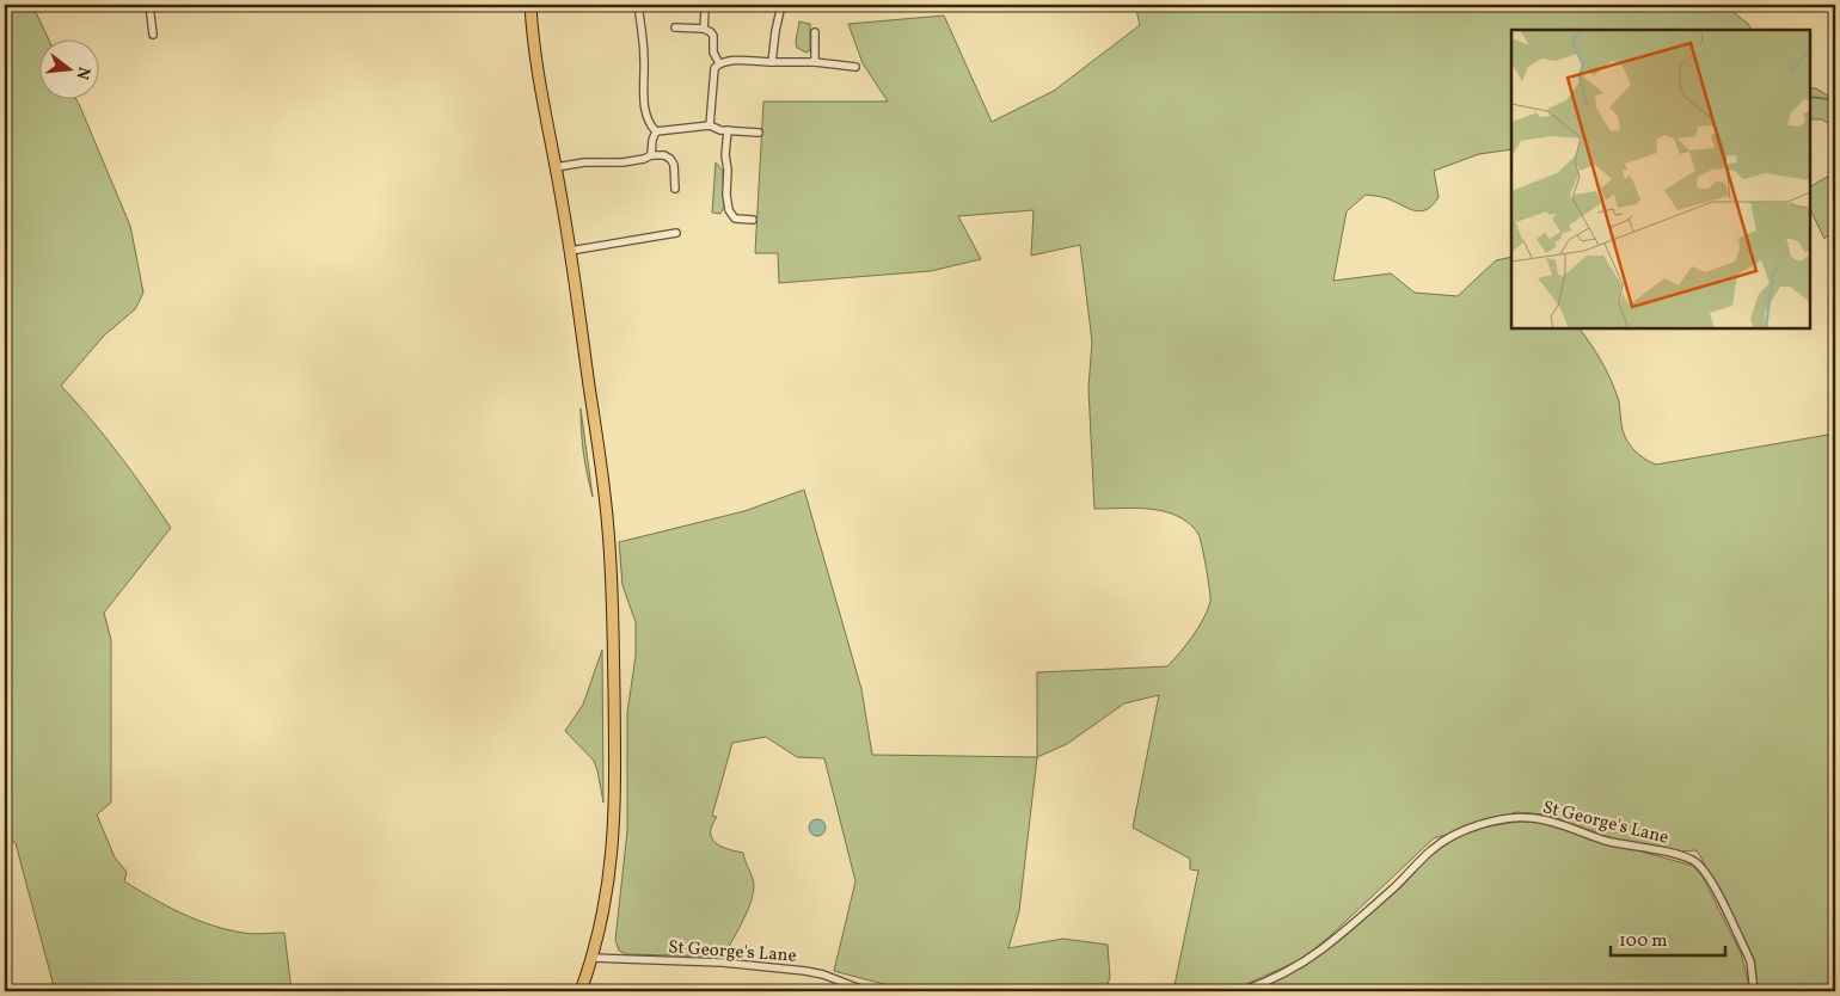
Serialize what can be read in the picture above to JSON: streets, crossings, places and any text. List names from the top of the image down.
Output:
{
  "streets": {
    "street": ["St George's Lane"]
  },
  "scale_bar": "100 m",
  "north": "right"
}
